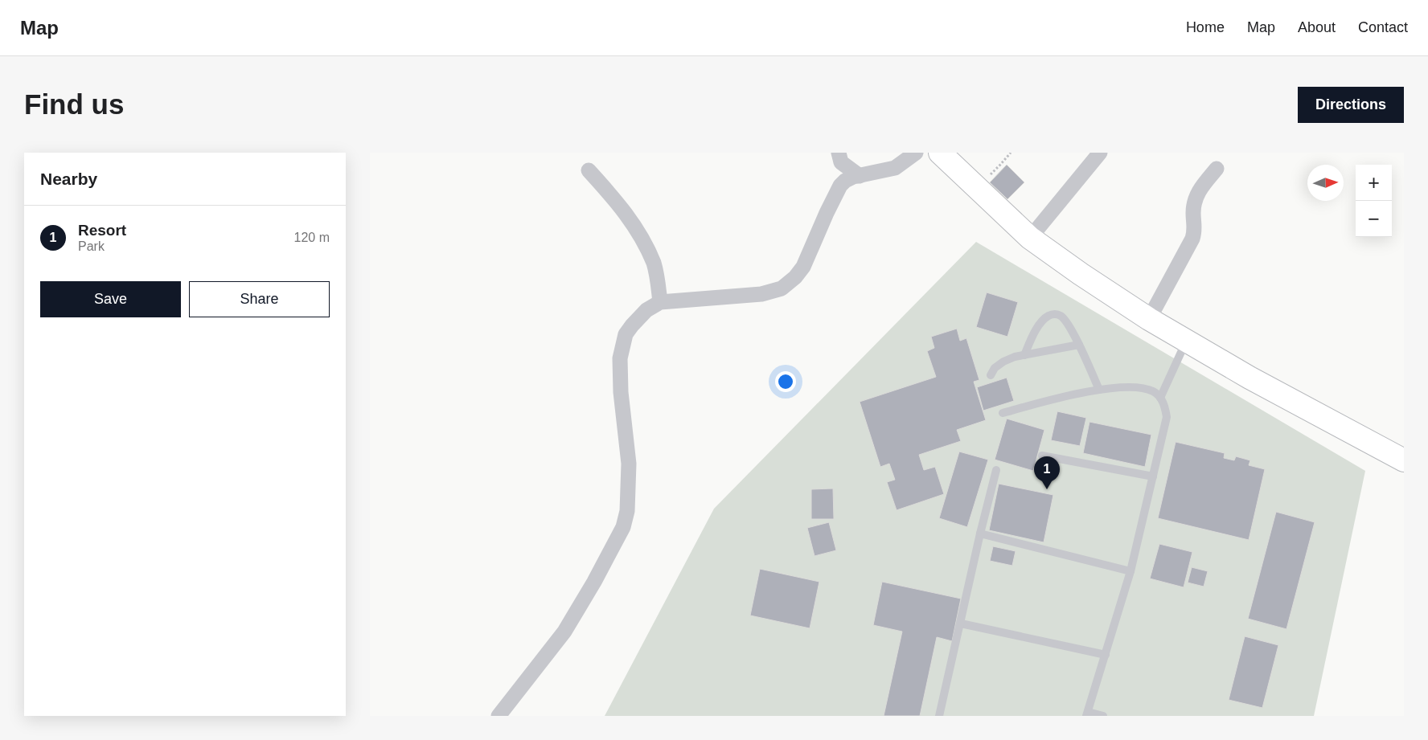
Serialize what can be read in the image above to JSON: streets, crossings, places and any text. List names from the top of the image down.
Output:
{
  "north": "right",
  "page": {
    "header": "Map",
    "nav": [
      "Home",
      "Map",
      "About",
      "Contact"
    ],
    "buttons": [
      "Directions",
      ["Save", "Share"]
    ],
    "title": "Find us",
    "heading": "Nearby",
    "map_buttons": ["+", "−"],
    "list": [
      {
        "mark": "1",
        "name": "Resort",
        "note": "Park",
        "value": "120 m"
      }
    ],
    "pins": "1"
  }
}
